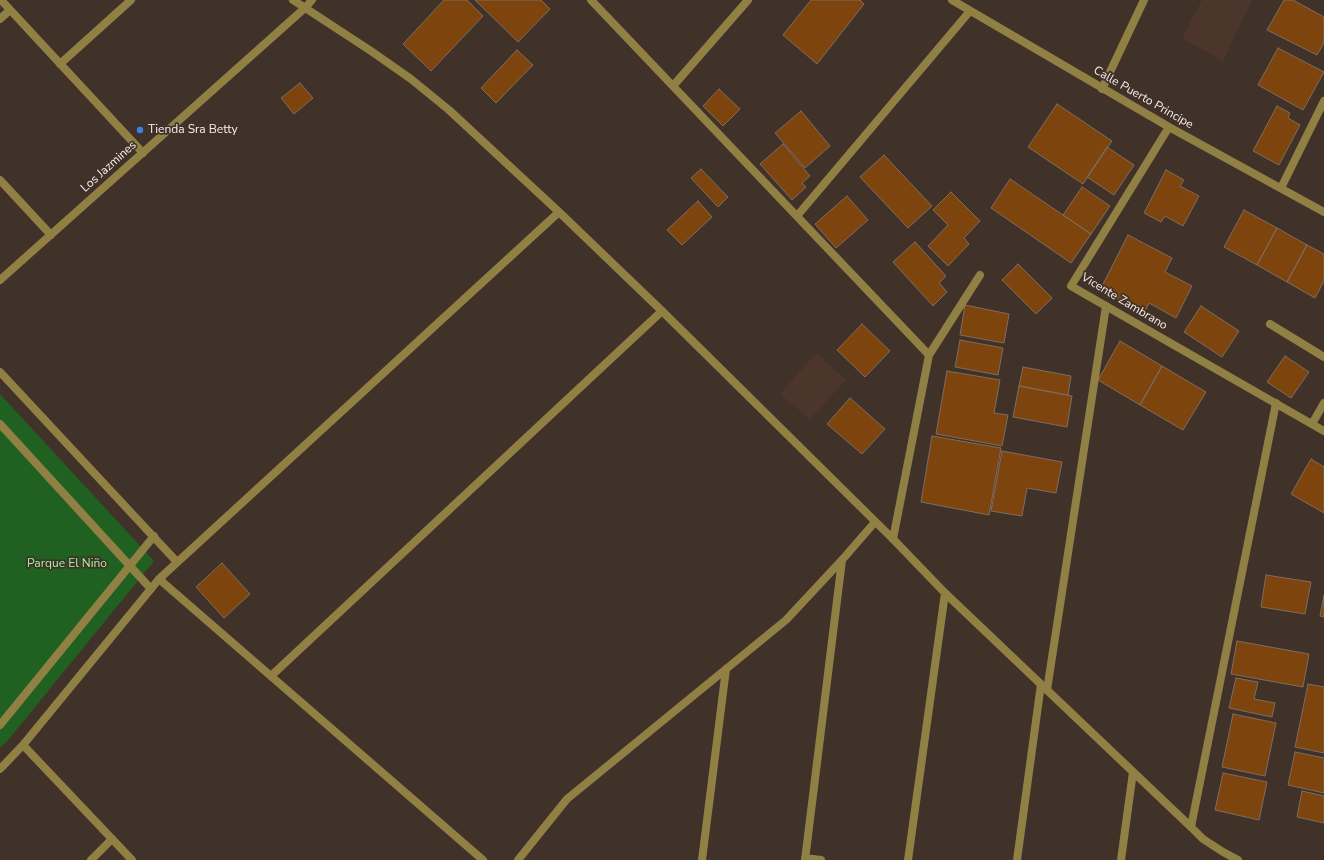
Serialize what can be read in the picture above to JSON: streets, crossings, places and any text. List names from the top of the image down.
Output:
{
  "streets": {
    "street": ["Calle Puerto Principe", "Los Jazmines", "Vicente Zambrano"]
  },
  "crossings": [
    ["Calle Puerto Principe", "Vicente Zambrano"]
  ],
  "parks": ["Parque El Niño"],
  "places": ["Tienda Sra Betty"]
}
